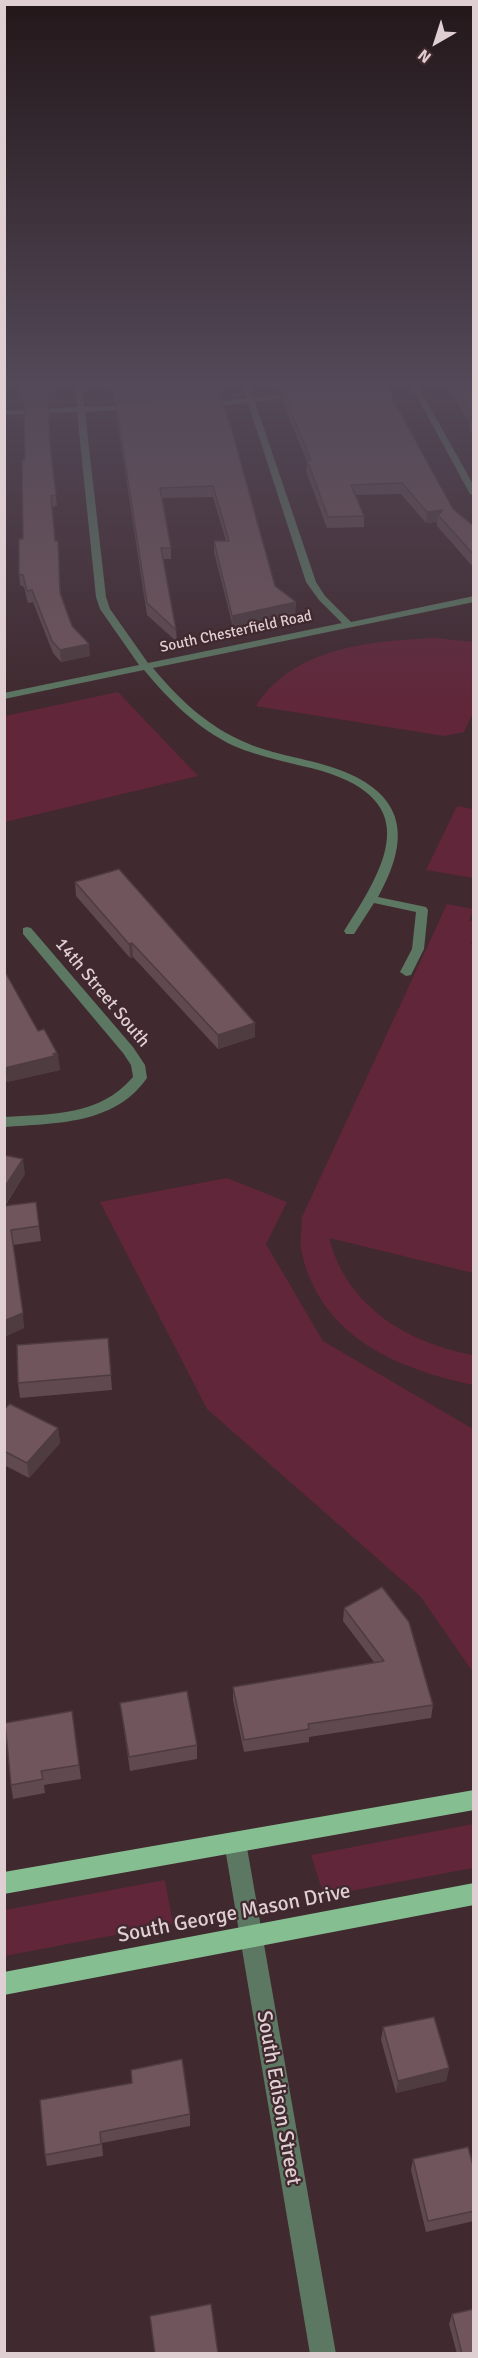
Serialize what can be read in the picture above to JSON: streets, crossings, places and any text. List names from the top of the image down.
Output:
{
  "streets": {
    "main road": ["South George Mason Drive"],
    "street": ["South Chesterfield Road", "14th Street South", "South Edison Street"]
  },
  "crossings": [
    ["South George Mason Drive", "South Edison Street"]
  ],
  "north": "bottom left"
}
